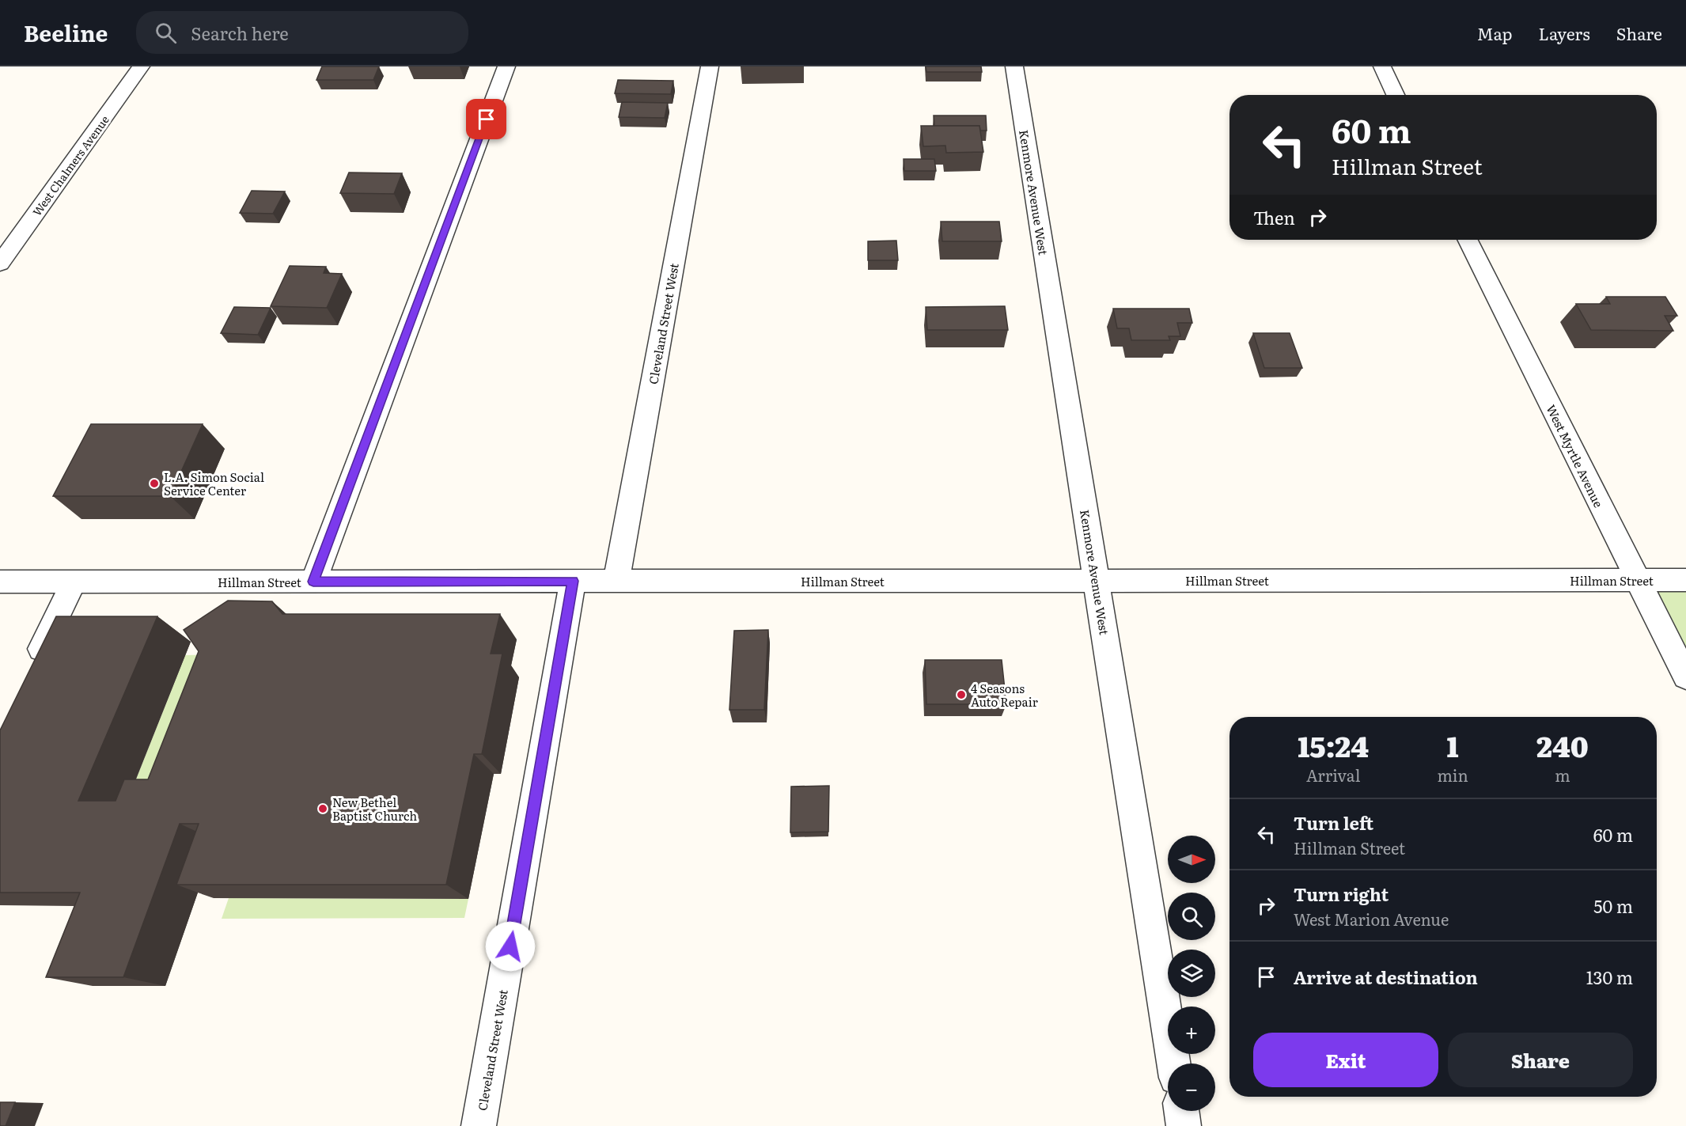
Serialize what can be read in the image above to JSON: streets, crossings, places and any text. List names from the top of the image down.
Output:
{
  "streets": {
    "street": [
      "West Chalmers Avenue",
      "Kenmore Avenue West",
      "Cleveland Street West",
      "West Myrtle Avenue",
      "Hillman Street"
    ]
  },
  "crossings": [
    ["Kenmore Avenue West", "Hillman Street"],
    ["Cleveland Street West", "Hillman Street"],
    ["West Myrtle Avenue", "Hillman Street"]
  ],
  "places": ["L.A. Simon Social Service Center", "4 Seasons Auto Repair", "New Bethel Baptist Church"],
  "north": "right",
  "page": {
    "header": "Beeline",
    "search": "Search here",
    "nav": ["Map", "Layers", "Share"],
    "turn": ["60 m", "Hillman Street"],
    "then": "Then",
    "eta": [
      "15:24",
      "Arrival",
      "1",
      "min",
      "240",
      "m"
    ],
    "list": [
      {
        "name": "Turn left",
        "note": "Hillman Street",
        "value": "60 m"
      },
      {
        "name": "Turn right",
        "note": "West Marion Avenue",
        "value": "50 m"
      },
      {
        "name": "Arrive at destination",
        "value": "130 m"
      }
    ],
    "map_buttons": ["+", "−"],
    "buttons": ["Exit", "Share"]
  }
}
